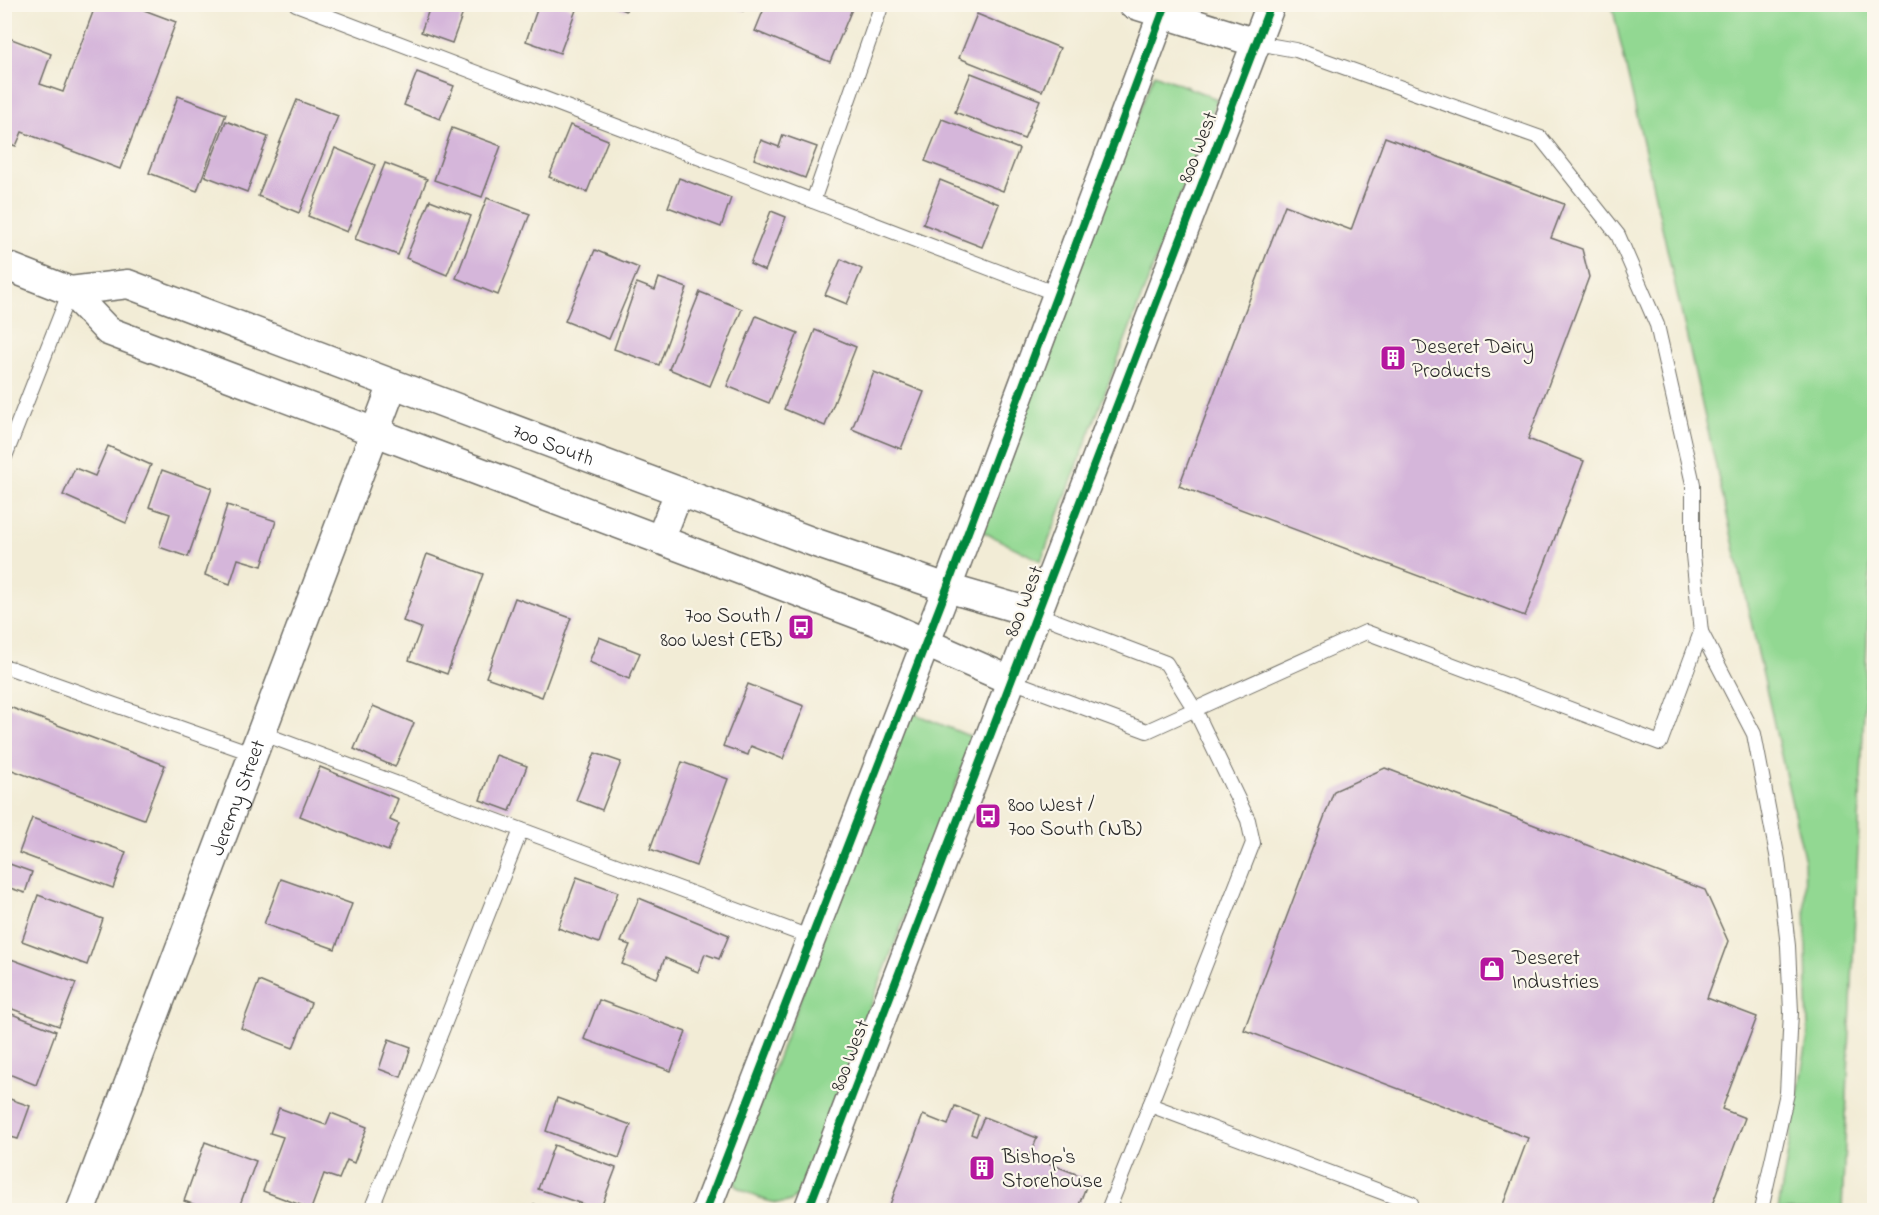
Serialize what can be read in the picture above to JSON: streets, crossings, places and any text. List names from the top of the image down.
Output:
{
  "streets": {
    "street": ["800 West", "700 South", "Jeremy Street"]
  },
  "crossings": [
    ["800 West", "700 South"],
    ["700 South", "Jeremy Street"]
  ],
  "places": {
    "building": ["Deseret Dairy Products", "Bishop's Storehouse"],
    "bus stop": ["700 South / 800 West (EB)", "800 West / 700 South (NB)"],
    "shop": ["Deseret Industries"]
  }
}
